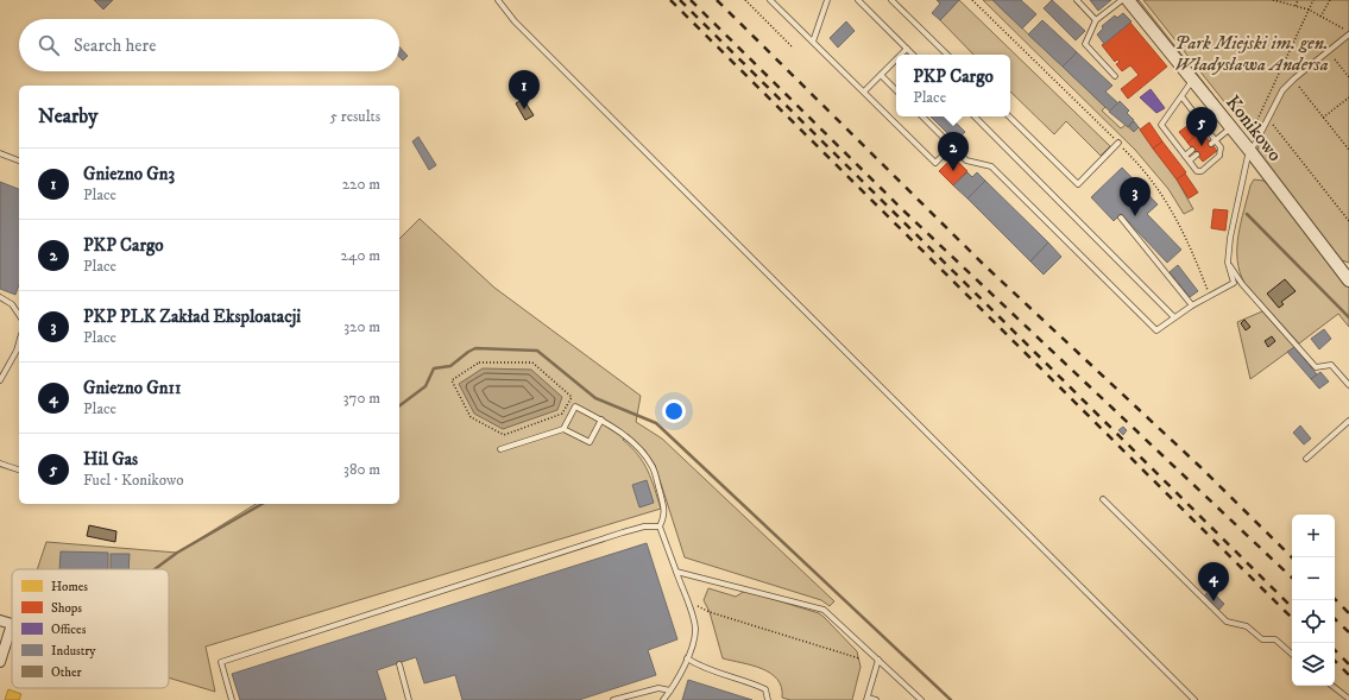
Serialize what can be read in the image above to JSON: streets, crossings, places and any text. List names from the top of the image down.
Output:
{
  "streets": {
    "street": ["Konikowo"]
  },
  "parks": ["Park Miejski im. gen. Władysława Andersa"],
  "legend": [
    "Homes",
    "Shops",
    "Offices",
    "Industry",
    "Other"
  ],
  "page": {
    "search": "Search here",
    "popup": ["PKP Cargo", "Place"],
    "pins": [
      "1",
      "5",
      "2",
      "3",
      "4"
    ],
    "heading": ["Nearby", "5 results"],
    "list": [
      {
        "mark": "1",
        "name": "Gniezno Gn3",
        "note": "Place",
        "value": "220 m"
      },
      {
        "mark": "2",
        "name": "PKP Cargo",
        "note": "Place",
        "value": "240 m"
      },
      {
        "mark": "3",
        "name": "PKP PLK Zakład Eksploatacji",
        "note": "Place",
        "value": "320 m"
      },
      {
        "mark": "4",
        "name": "Gniezno Gn11",
        "note": "Place",
        "value": "370 m"
      },
      {
        "mark": "5",
        "name": "Hil Gas",
        "note": "Fuel · Konikowo",
        "value": "380 m"
      }
    ],
    "map_buttons": ["+", "−"]
  }
}
